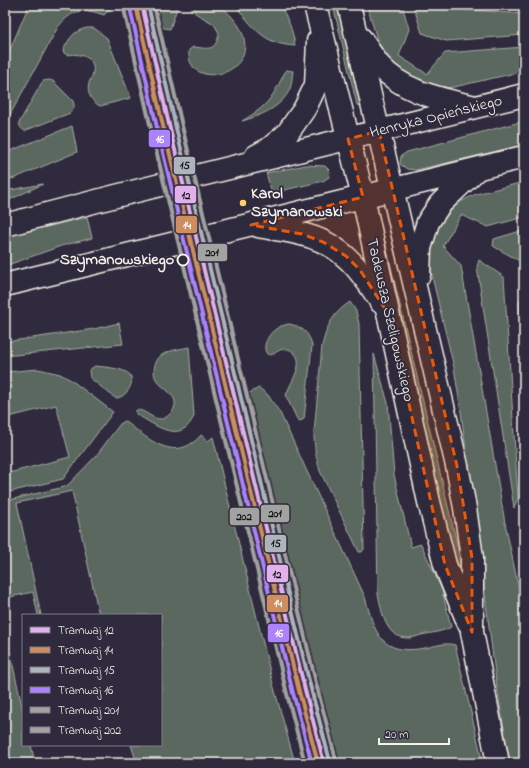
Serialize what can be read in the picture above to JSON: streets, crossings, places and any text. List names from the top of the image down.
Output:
{
  "streets": {
    "street": ["Henryka Opieńskiego", "Tadeusza Szeligowskiego"]
  },
  "crossings": [
    ["Henryka Opieńskiego", "Tadeusza Szeligowskiego"]
  ],
  "places": ["Karol Szymanowski", "Szymanowskiego"],
  "lines": [
    "tram line 12",
    "tram line 15",
    "tram line 201",
    "tram line 14",
    "tram line 16",
    "tram line 202"
  ],
  "legend": [
    "Tramwaj 12",
    "Tramwaj 14",
    "Tramwaj 15",
    "Tramwaj 16",
    "Tramwaj 201",
    "Tramwaj 202"
  ],
  "scale_bar": "20 m"
}
